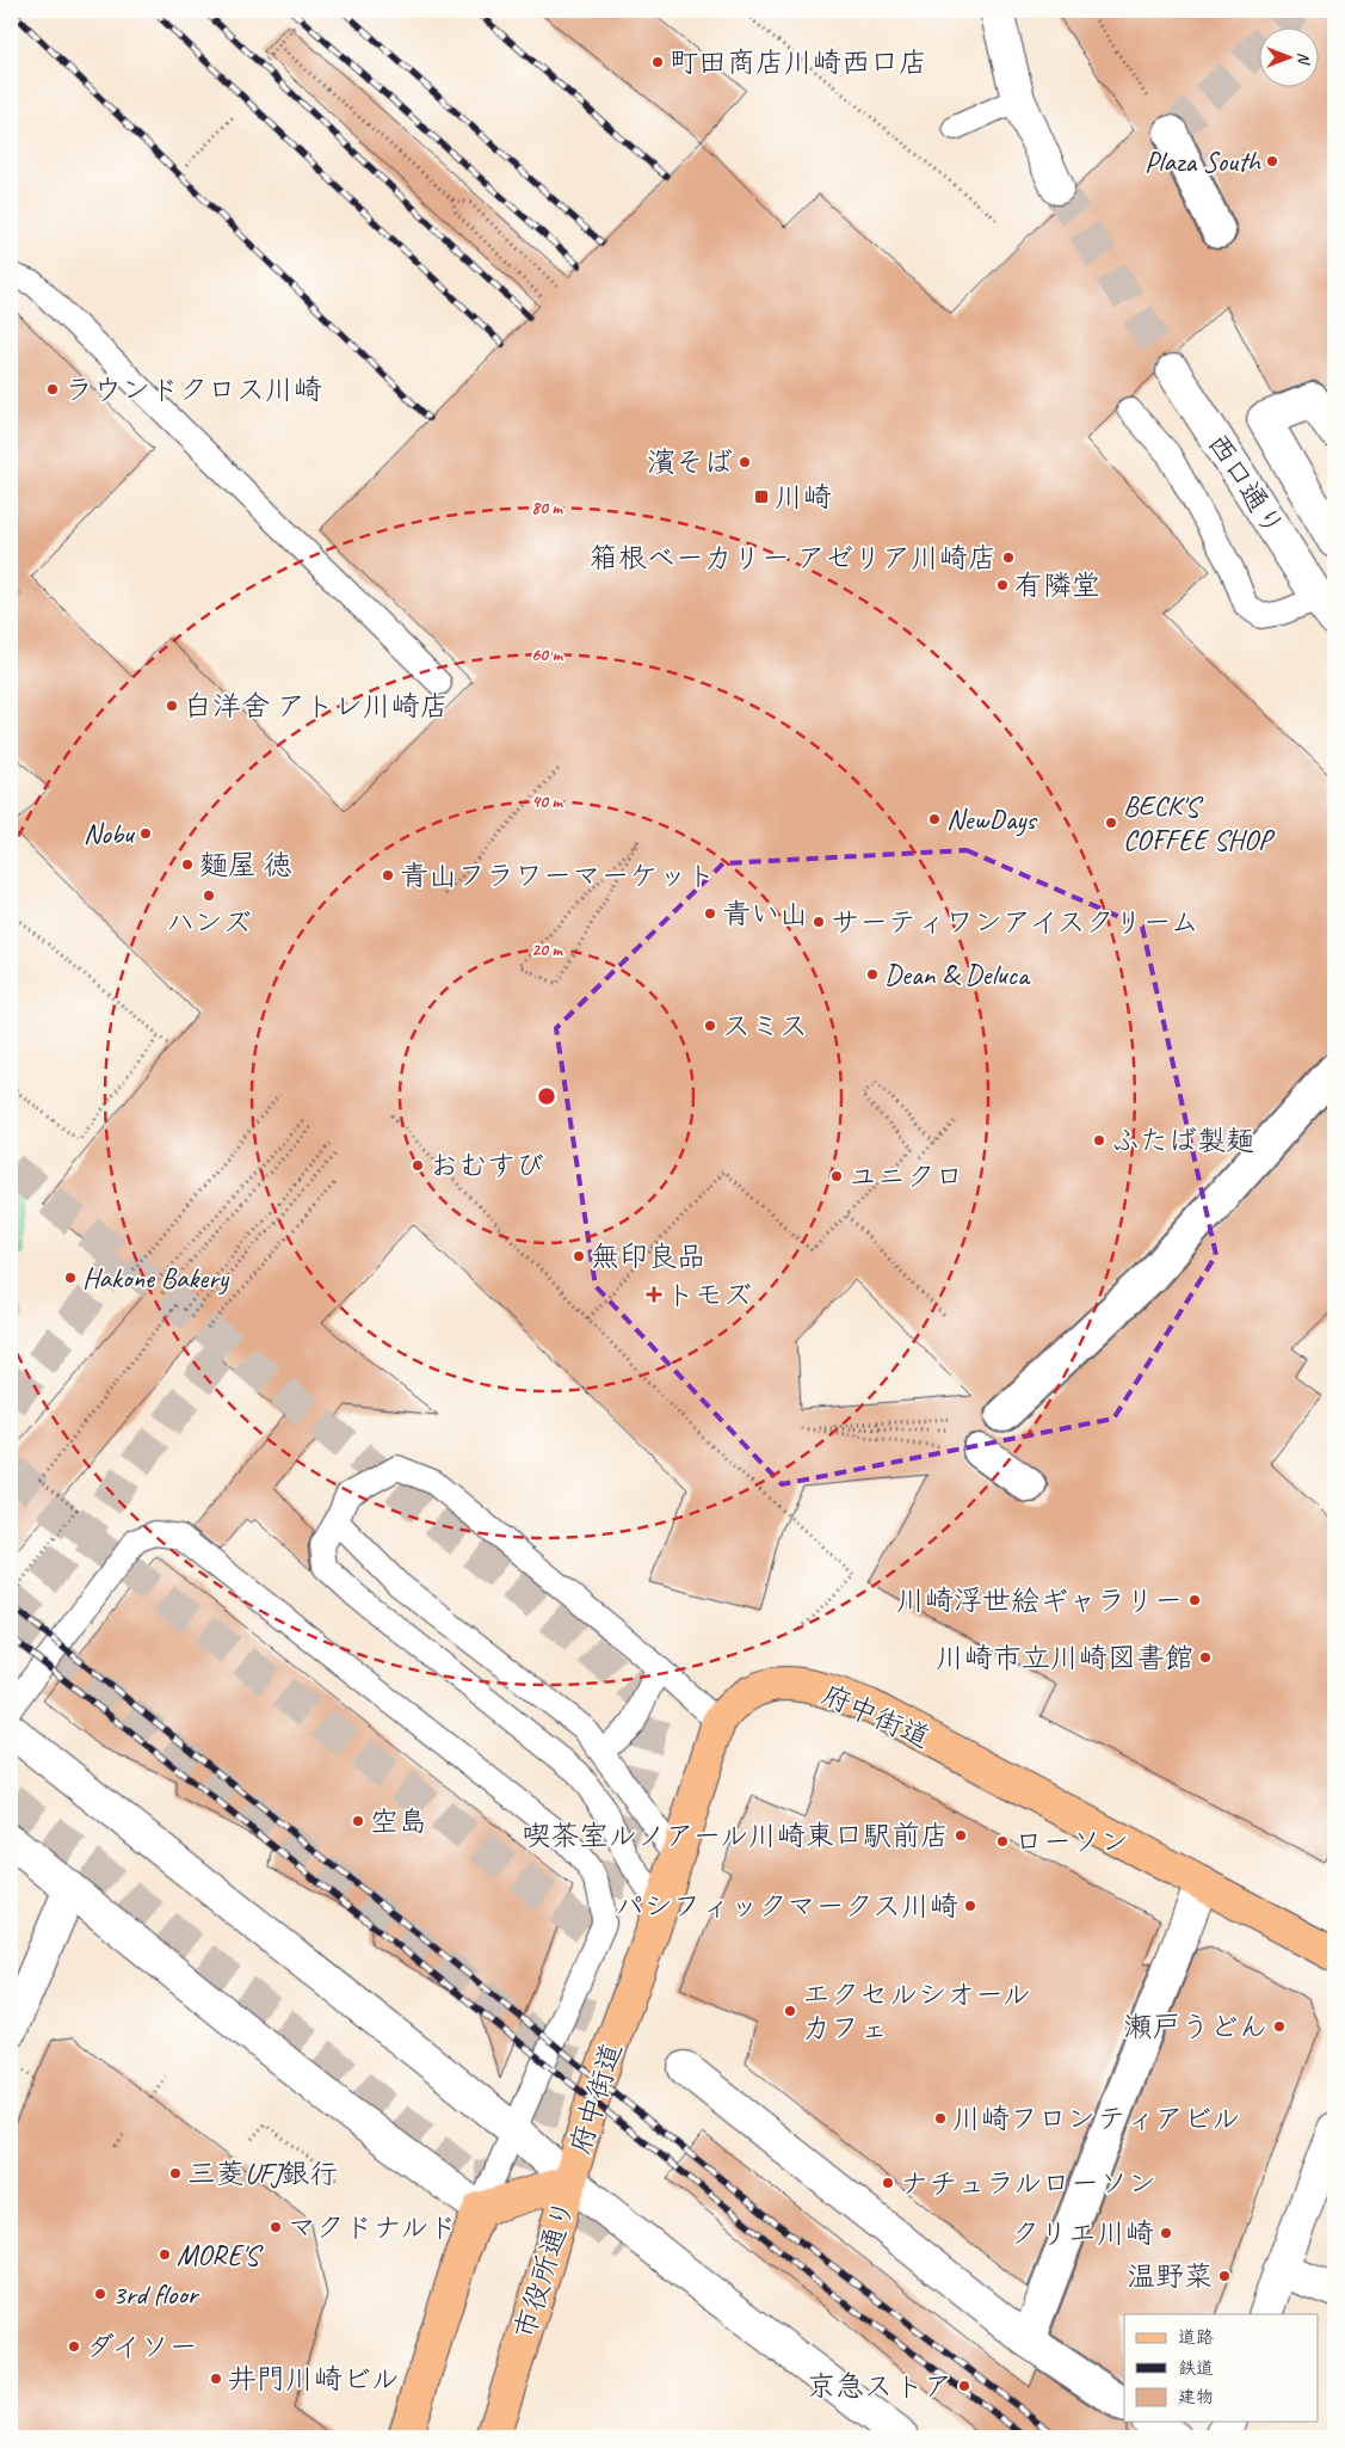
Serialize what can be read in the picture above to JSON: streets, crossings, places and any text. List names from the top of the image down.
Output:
{
  "streets": {
    "main road": ["府中街道", "市役所通り"],
    "street": ["西口通り"]
  },
  "crossings": [
    ["府中街道", "市役所通り"]
  ],
  "places": {
    "other": [
      "町田商店川崎西口店",
      "Plaza South",
      "ラウンドクロス川崎",
      "濱そば",
      "箱根ベーカリー アゼリア川崎店",
      "有隣堂",
      "白洋舍 アトレ川崎店",
      "NewDays",
      "BECK'S COFFEE SHOP",
      "Nobu",
      "麵屋 徳",
      "青山フラワーマーケット",
      "ハンズ",
      "青い山",
      "サーティワンアイスクリーム",
      "Dean & Deluca",
      "スミス",
      "ふたば製麺",
      "おむすび",
      "ユニクロ",
      "無印良品",
      "Hakone Bakery",
      "川崎浮世絵ギャラリー",
      "川崎市立川崎図書館",
      "空島",
      "喫茶室ルノアール川崎東口駅前店",
      "ローソン",
      "パシフィックマークス川崎",
      "エクセルシオール カフェ",
      "瀬戸うどん",
      "川崎フロンティアビル",
      "三菱UFJ銀行",
      "ナチュラルローソン",
      "マクドナルド",
      "クリエ川崎",
      "MORE'S",
      "温野菜",
      "3rd floor",
      "ダイソー",
      "井門川崎ビル",
      "京急ストア"
    ],
    "transit": ["川崎"],
    "health": ["トモズ"]
  },
  "legend": ["道路", "鉄道", "建物"],
  "north": "right",
  "rings": [
    "80 m",
    "60 m",
    "40 m",
    "20 m"
  ]
}
